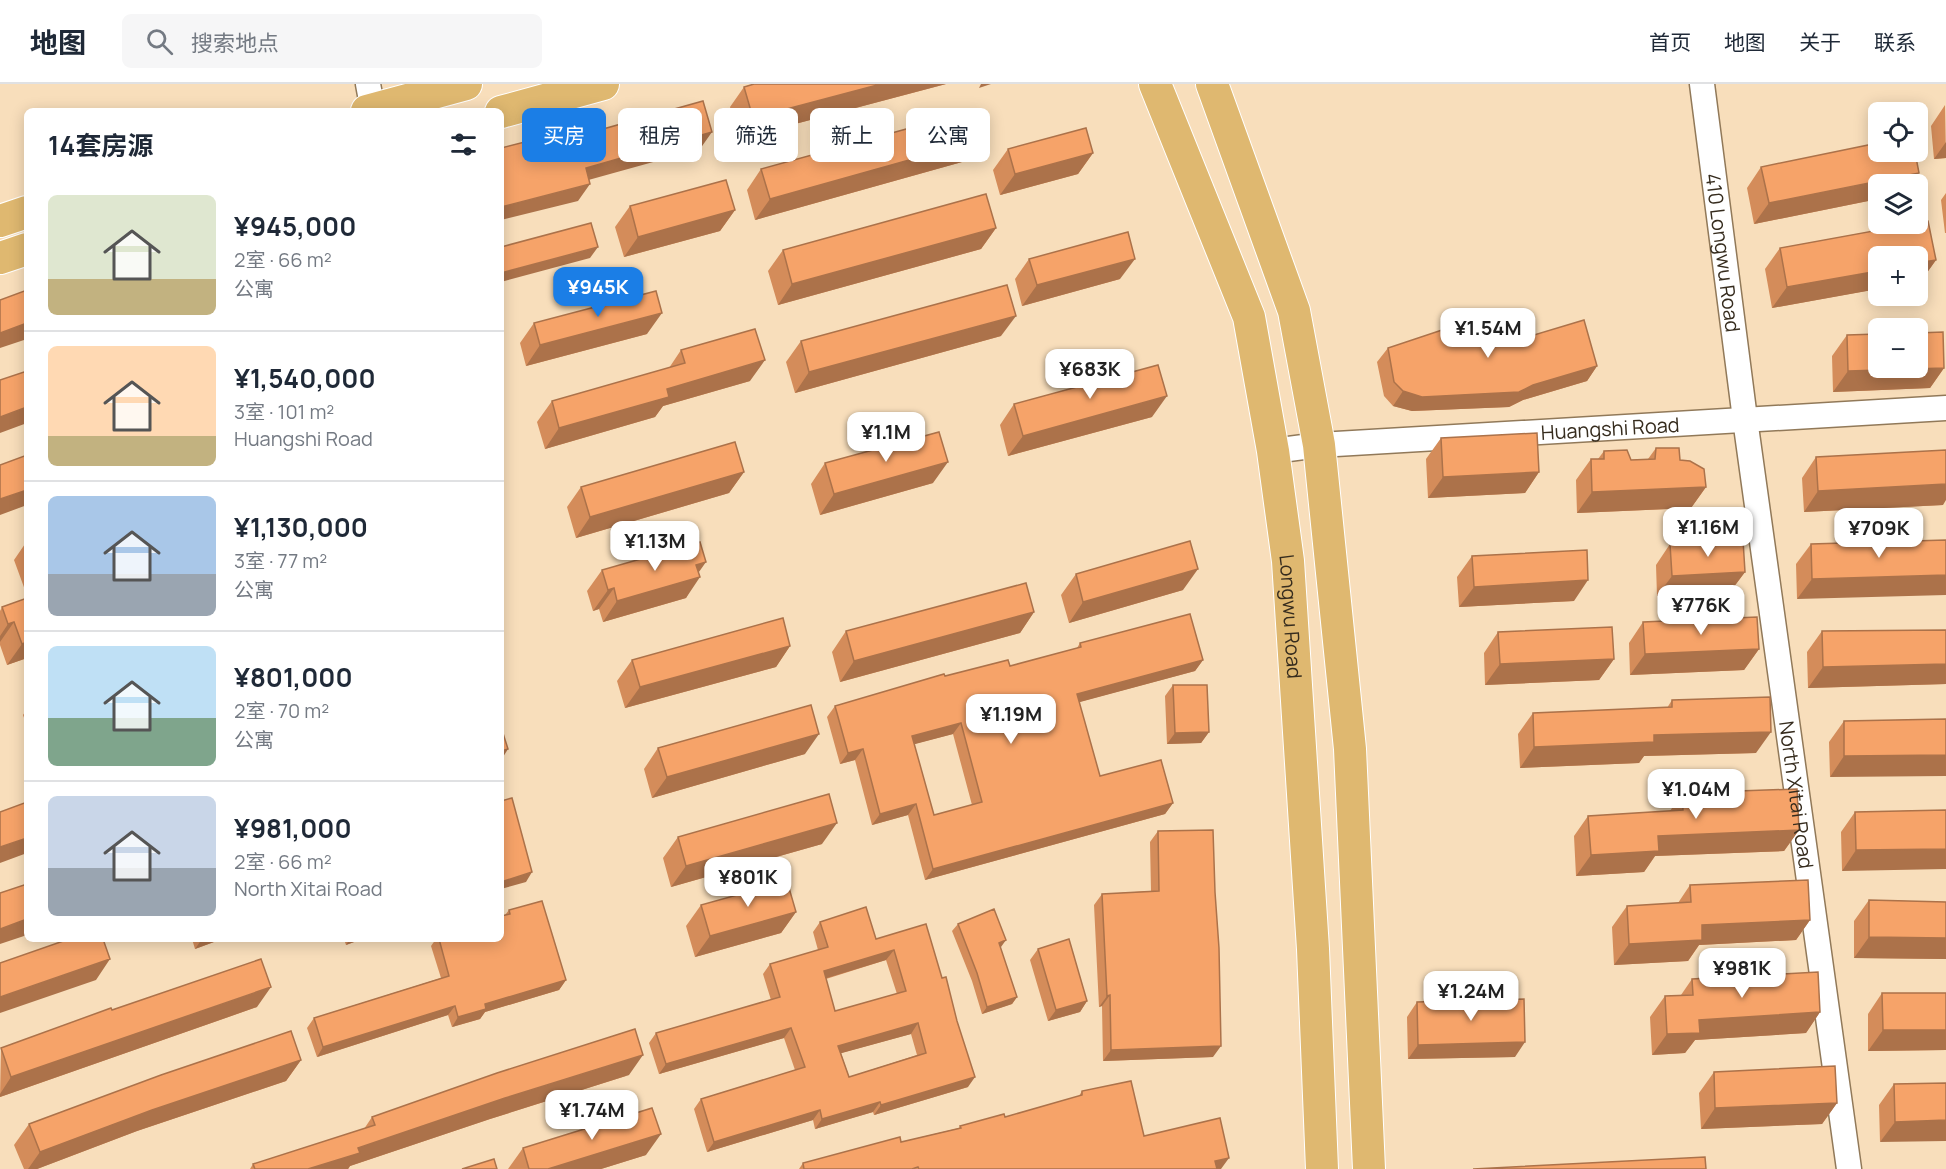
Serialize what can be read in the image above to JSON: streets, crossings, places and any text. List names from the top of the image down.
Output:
{
  "streets": {
    "main road": ["Longwu Road"],
    "street": ["410 Longwu Road", "Huangshi Road", "North Xitai Road"]
  },
  "crossings": [
    ["410 Longwu Road", "Huangshi Road"],
    ["410 Longwu Road", "North Xitai Road"],
    ["Huangshi Road", "Longwu Road"],
    ["Huangshi Road", "North Xitai Road"]
  ],
  "page": {
    "header": "地图",
    "search": "搜索地点",
    "nav": [
      "首页",
      "地图",
      "关于",
      "联系"
    ],
    "map_buttons": ["+", "−"],
    "chip": [
      "买房",
      "租房",
      "筛选",
      "新上",
      "公寓"
    ],
    "heading": "14套房源",
    "list": [
      {
        "name": "¥945,000",
        "note": "2室 · 66 m² · 公寓"
      },
      {
        "name": "¥1,540,000",
        "note": "3室 · 101 m² · Huangshi Road"
      },
      {
        "name": "¥1,130,000",
        "note": "3室 · 77 m² · 公寓"
      },
      {
        "name": "¥801,000",
        "note": "2室 · 70 m² · 公寓"
      },
      {
        "name": "¥981,000",
        "note": "2室 · 66 m² · North Xitai Road"
      }
    ],
    "price": [
      "¥945K",
      "¥1.54M",
      "¥683K",
      "¥1.1M",
      "¥1.16M",
      "¥709K",
      "¥1.13M",
      "¥776K",
      "¥1.19M",
      "¥1.04M",
      "¥801K",
      "¥981K",
      "¥1.24M",
      "¥1.74M"
    ]
  }
}
